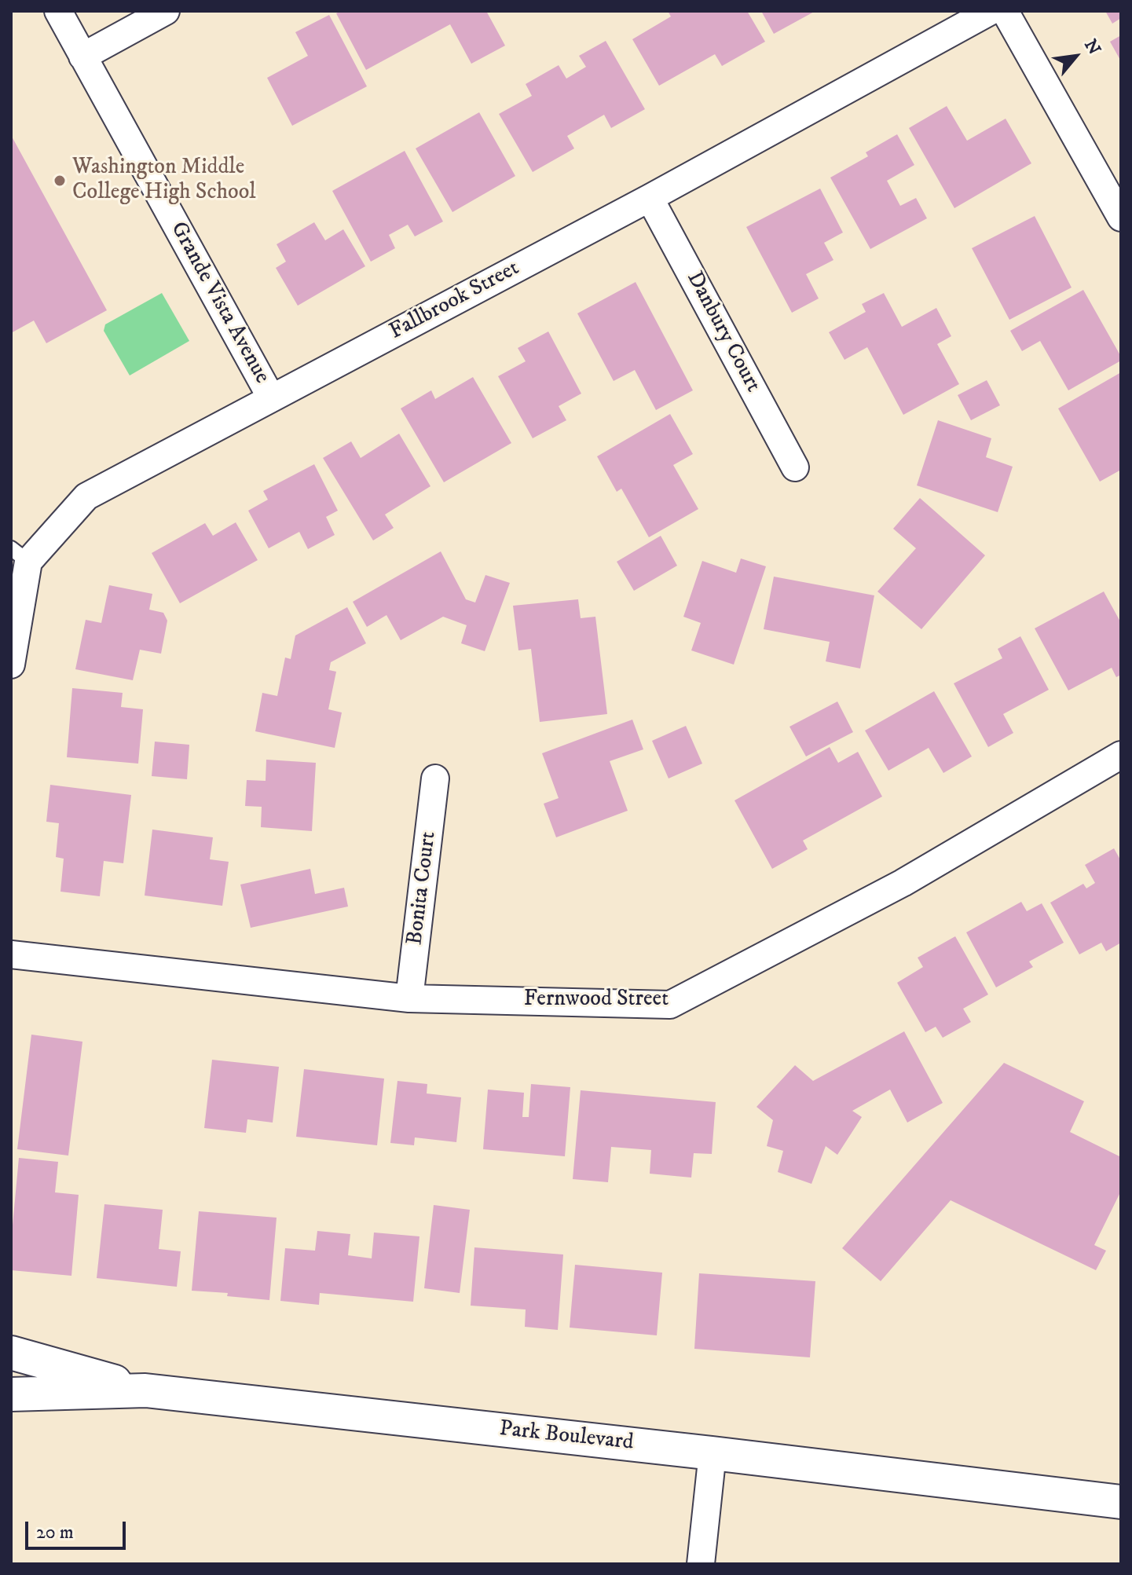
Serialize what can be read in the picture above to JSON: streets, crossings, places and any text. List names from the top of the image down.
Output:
{
  "streets": {
    "street": [
      "Fallbrook Street",
      "Grande Vista Avenue",
      "Danbury Court",
      "Bonita Court",
      "Fernwood Street",
      "Park Boulevard"
    ]
  },
  "crossings": [
    ["Fallbrook Street", "Grande Vista Avenue"],
    ["Fallbrook Street", "Danbury Court"],
    ["Bonita Court", "Fernwood Street"]
  ],
  "places": ["Washington Middle College High School"],
  "scale_bar": "20 m",
  "north": "top right"
}
